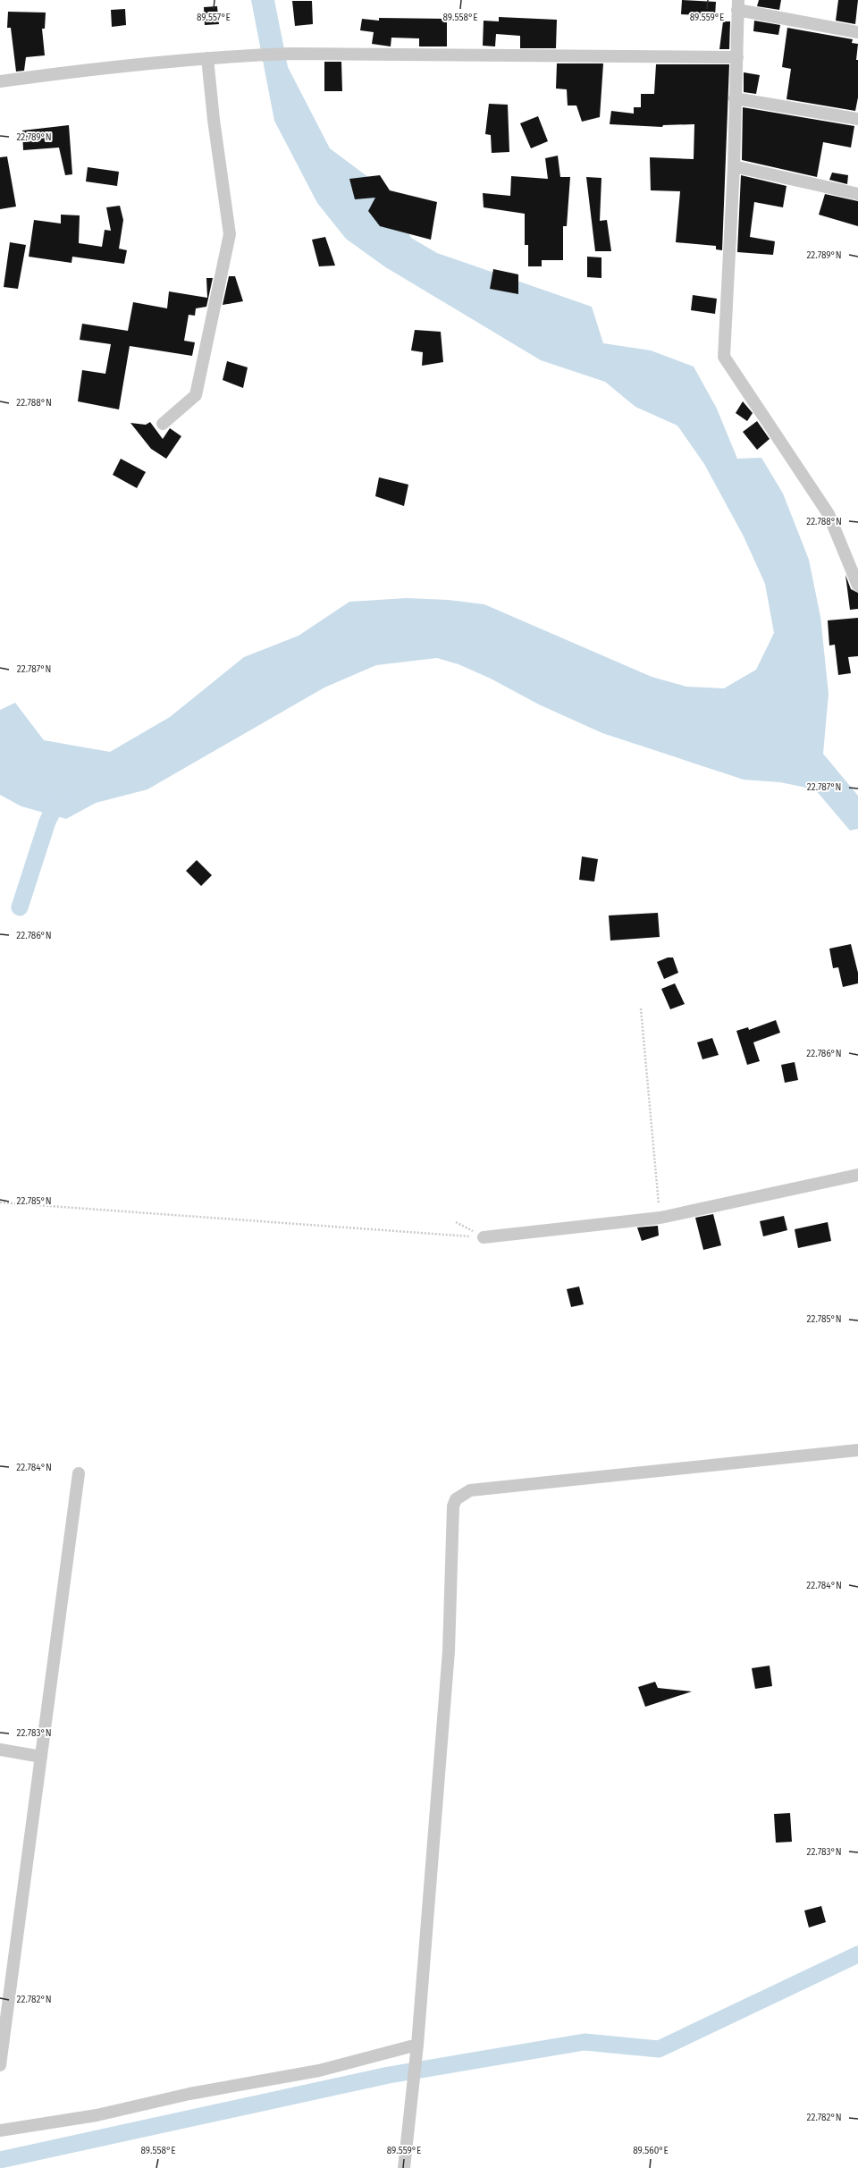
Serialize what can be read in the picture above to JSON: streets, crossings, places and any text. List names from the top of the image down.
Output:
{
  "coordinates": [
    "89.557°E",
    "89.558°E",
    "89.559°E",
    "22.789°N",
    "22.788°N",
    "22.787°N",
    "22.786°N",
    "22.785°N",
    "22.784°N",
    "22.783°N",
    "22.782°N",
    "89.560°E"
  ]
}
